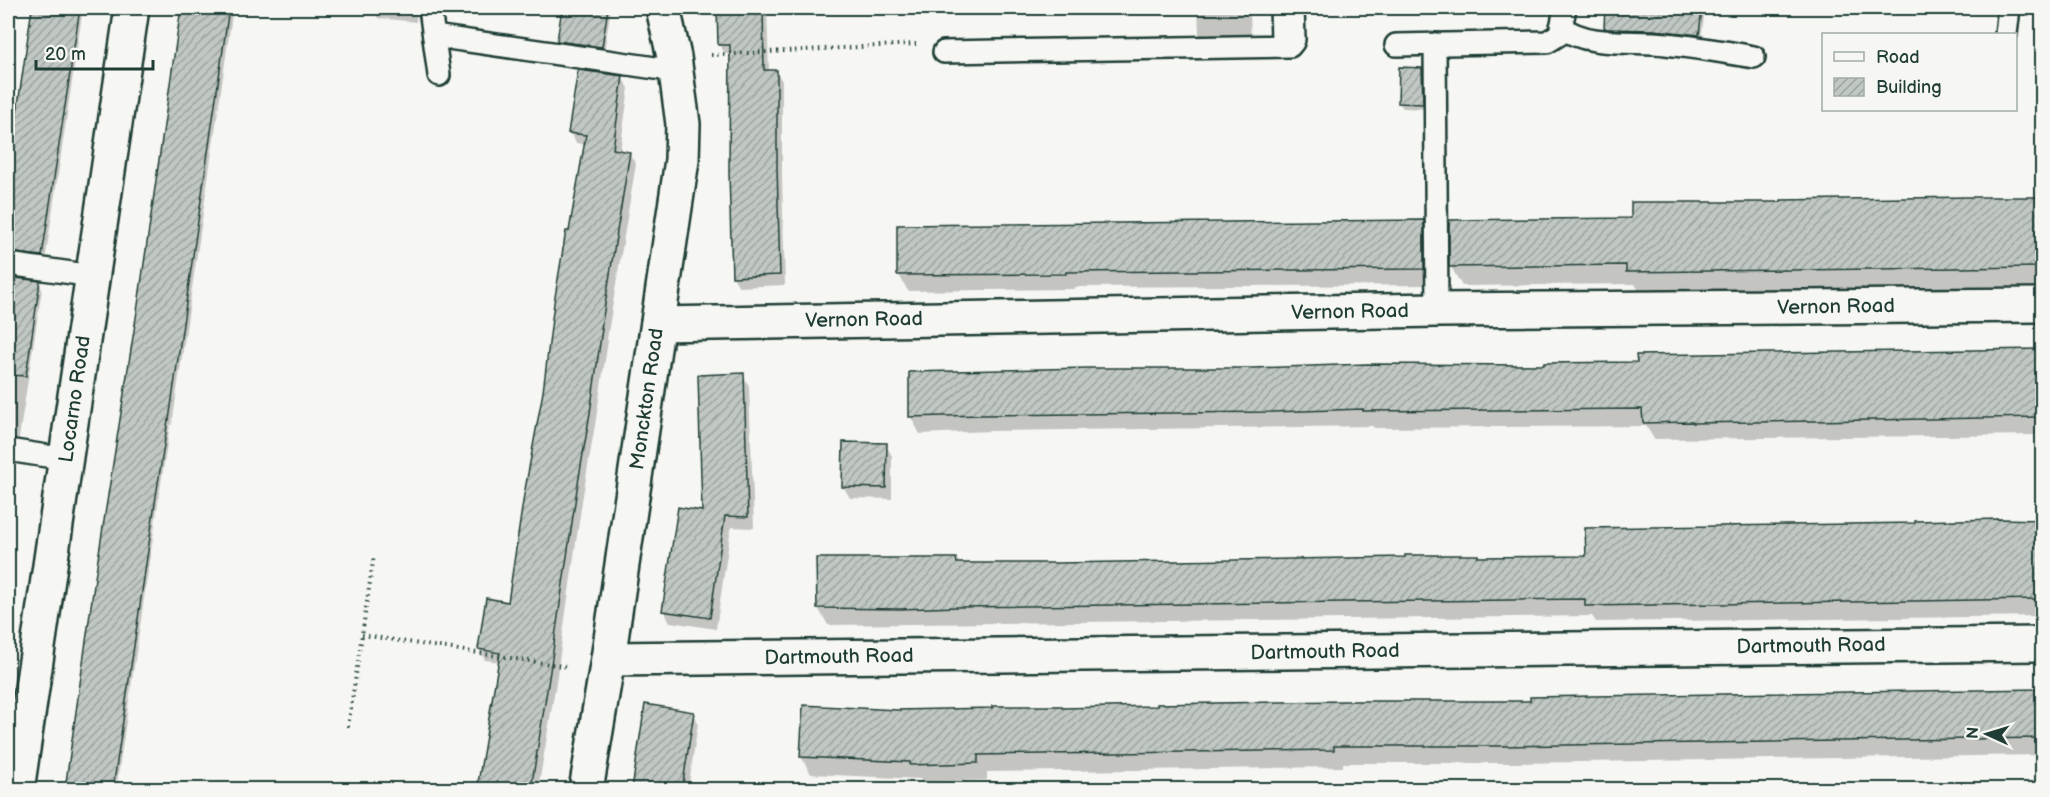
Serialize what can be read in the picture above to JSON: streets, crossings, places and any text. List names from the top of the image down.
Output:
{
  "streets": {
    "street": [
      "Vernon Road",
      "Locarno Road",
      "Monckton Road",
      "Dartmouth Road"
    ]
  },
  "crossings": [
    ["Vernon Road", "Monckton Road"],
    ["Monckton Road", "Dartmouth Road"]
  ],
  "legend": ["Road", "Building"],
  "scale_bar": "20 m",
  "north": "left"
}
